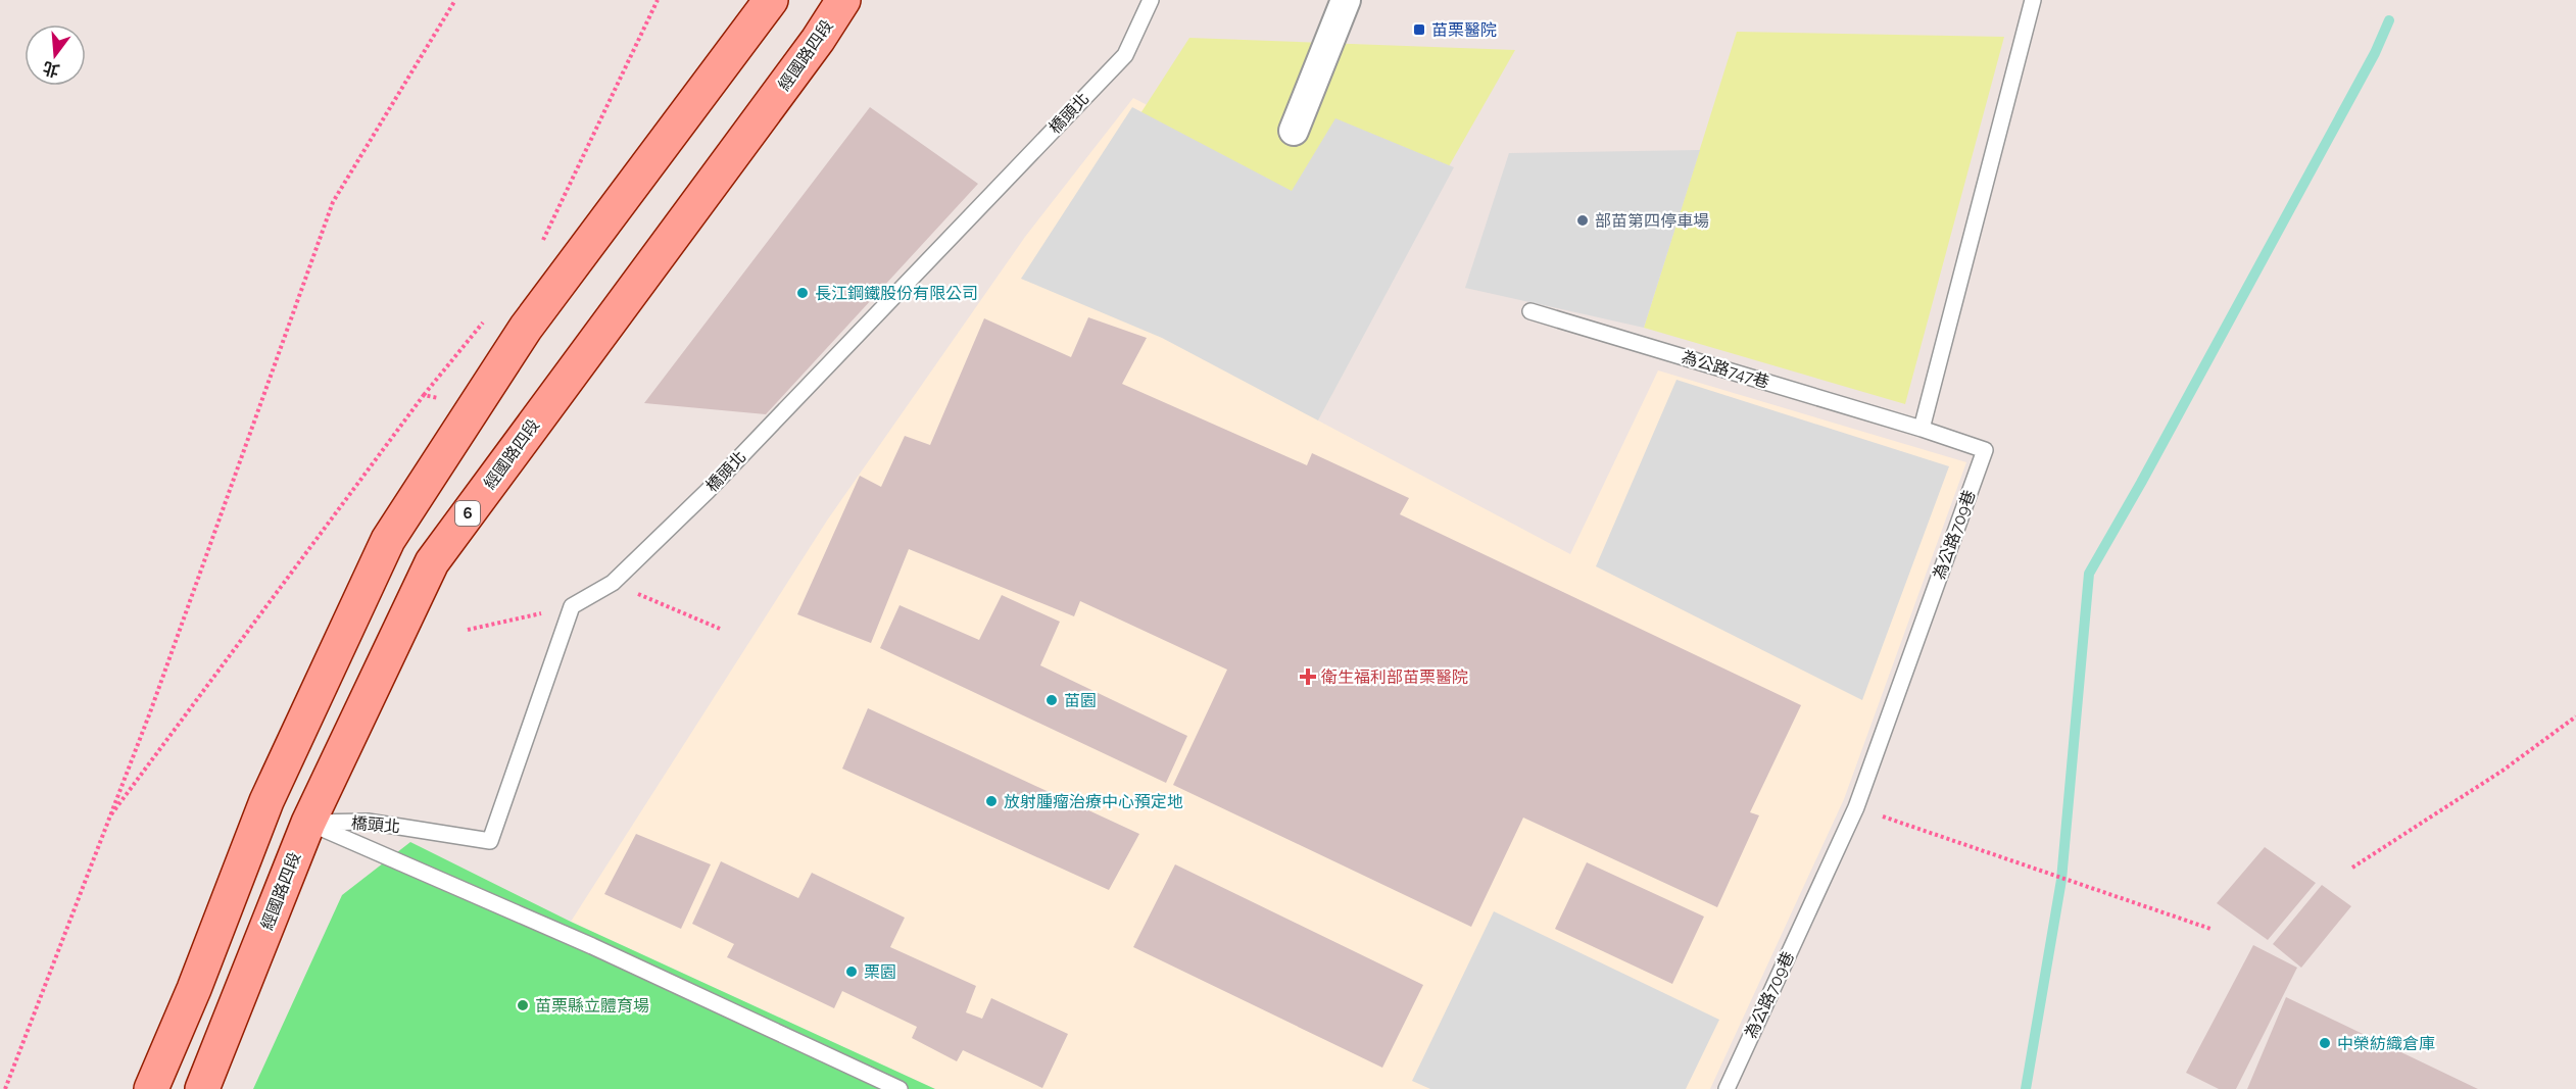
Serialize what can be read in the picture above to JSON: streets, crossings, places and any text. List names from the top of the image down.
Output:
{
  "streets": {
    "main road": ["經國路四段", "6"],
    "lane": ["橋頭北", "為公路747巷", "為公路709巷"]
  },
  "crossings": [
    ["經國路四段", "橋頭北"],
    ["為公路747巷", "為公路709巷"]
  ],
  "places": {
    "transit": ["苗栗醫院"],
    "other": [
      "部苗第四停車場",
      "長江鋼鐵股份有限公司",
      "苗園",
      "放射腫瘤治療中心預定地",
      "栗園",
      "苗栗縣立體育場",
      "中榮紡織倉庫"
    ],
    "health": ["衛生福利部苗栗醫院"]
  },
  "north": "bottom"
}
